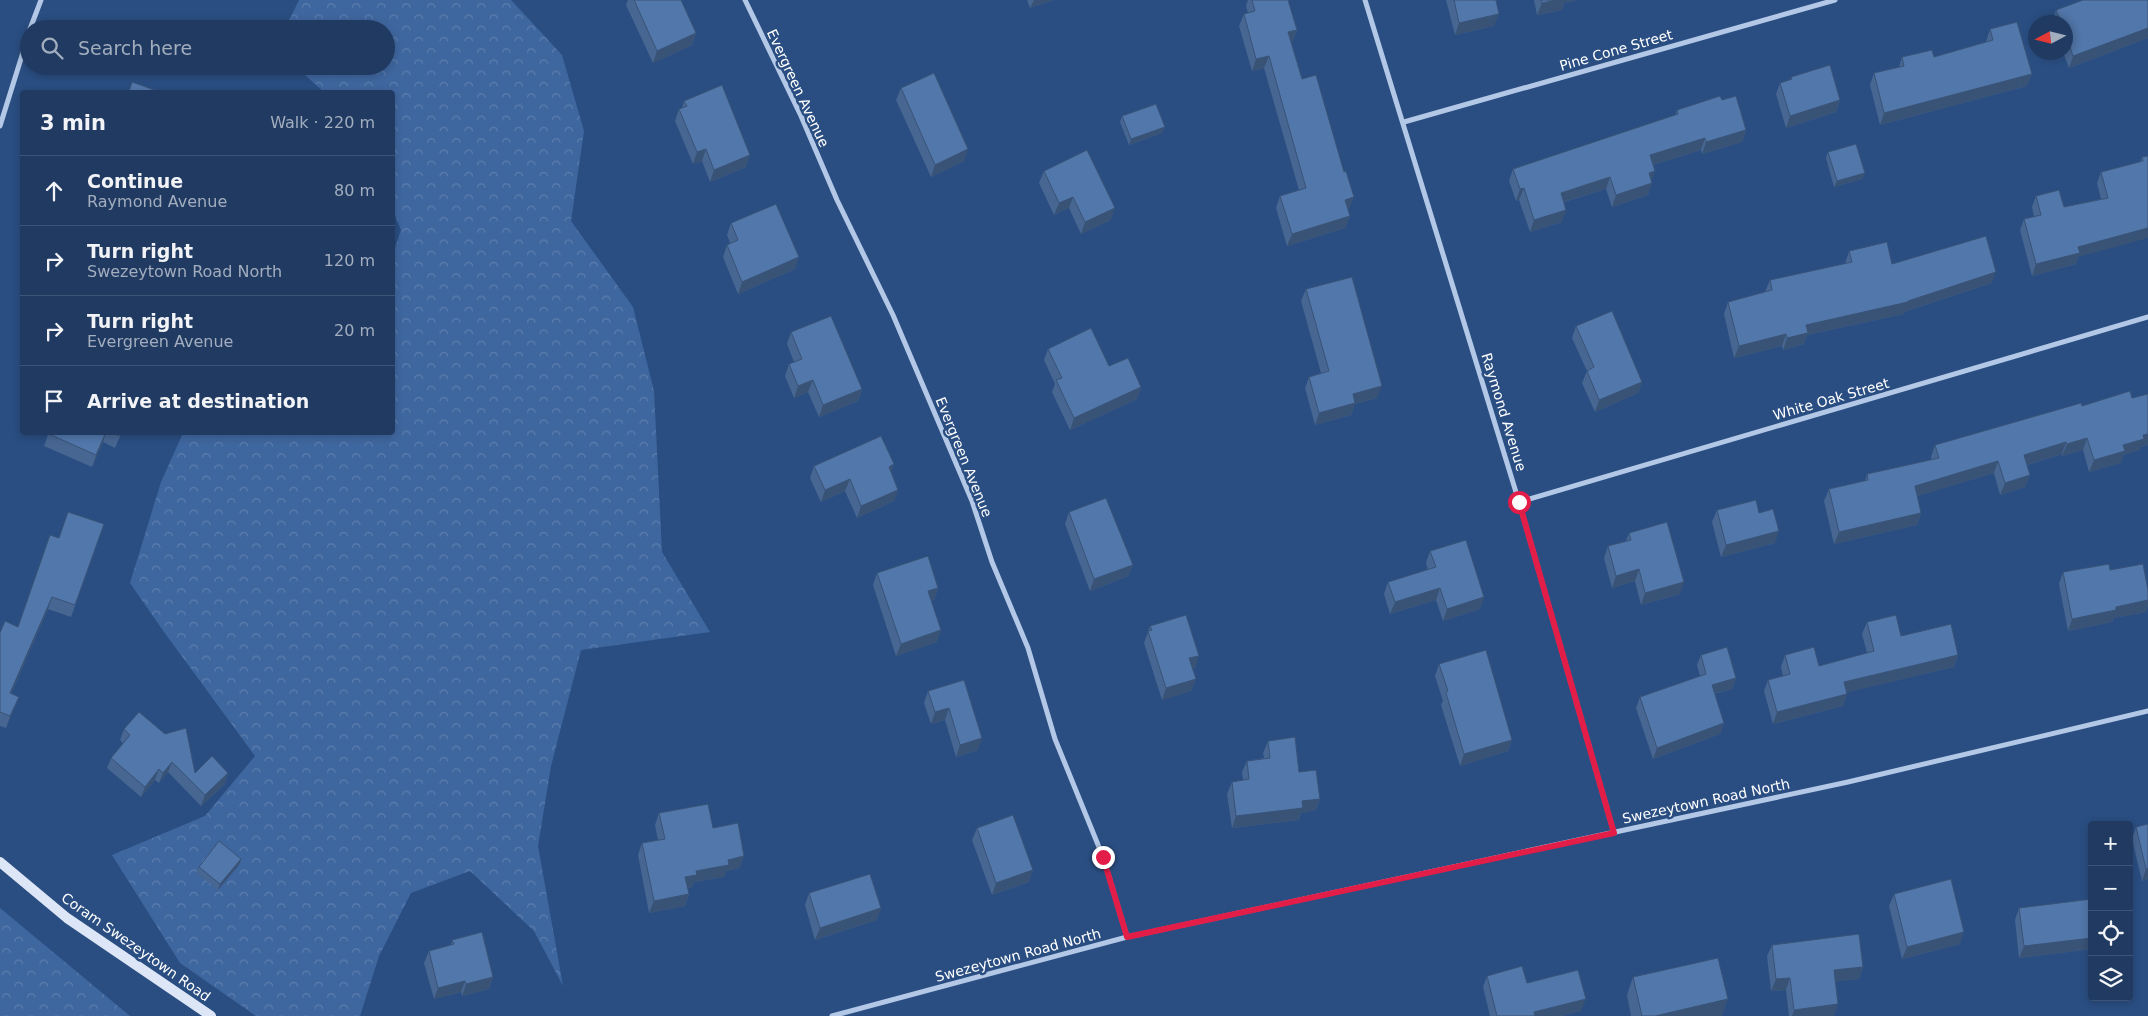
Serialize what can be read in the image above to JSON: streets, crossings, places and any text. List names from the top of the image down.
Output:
{
  "streets": {
    "street": [
      "Pine Cone Street",
      "Evergreen Avenue",
      "White Oak Street",
      "Raymond Avenue",
      "Swezeytown Road North",
      "Coram Swezeytown Road"
    ]
  },
  "crossings": [
    ["Pine Cone Street", "Raymond Avenue"],
    ["Evergreen Avenue", "Swezeytown Road North"],
    ["White Oak Street", "Raymond Avenue"],
    ["Raymond Avenue", "Swezeytown Road North"]
  ],
  "north": "left",
  "page": {
    "search": "Search here",
    "heading": ["3 min", "Walk · 220 m"],
    "list": [
      ["Continue", "Raymond Avenue", "80 m"],
      ["Turn right", "Swezeytown Road North", "120 m"],
      ["Turn right", "Evergreen Avenue", "20 m"],
      "Arrive at destination"
    ],
    "map_buttons": ["+", "−"]
  }
}
